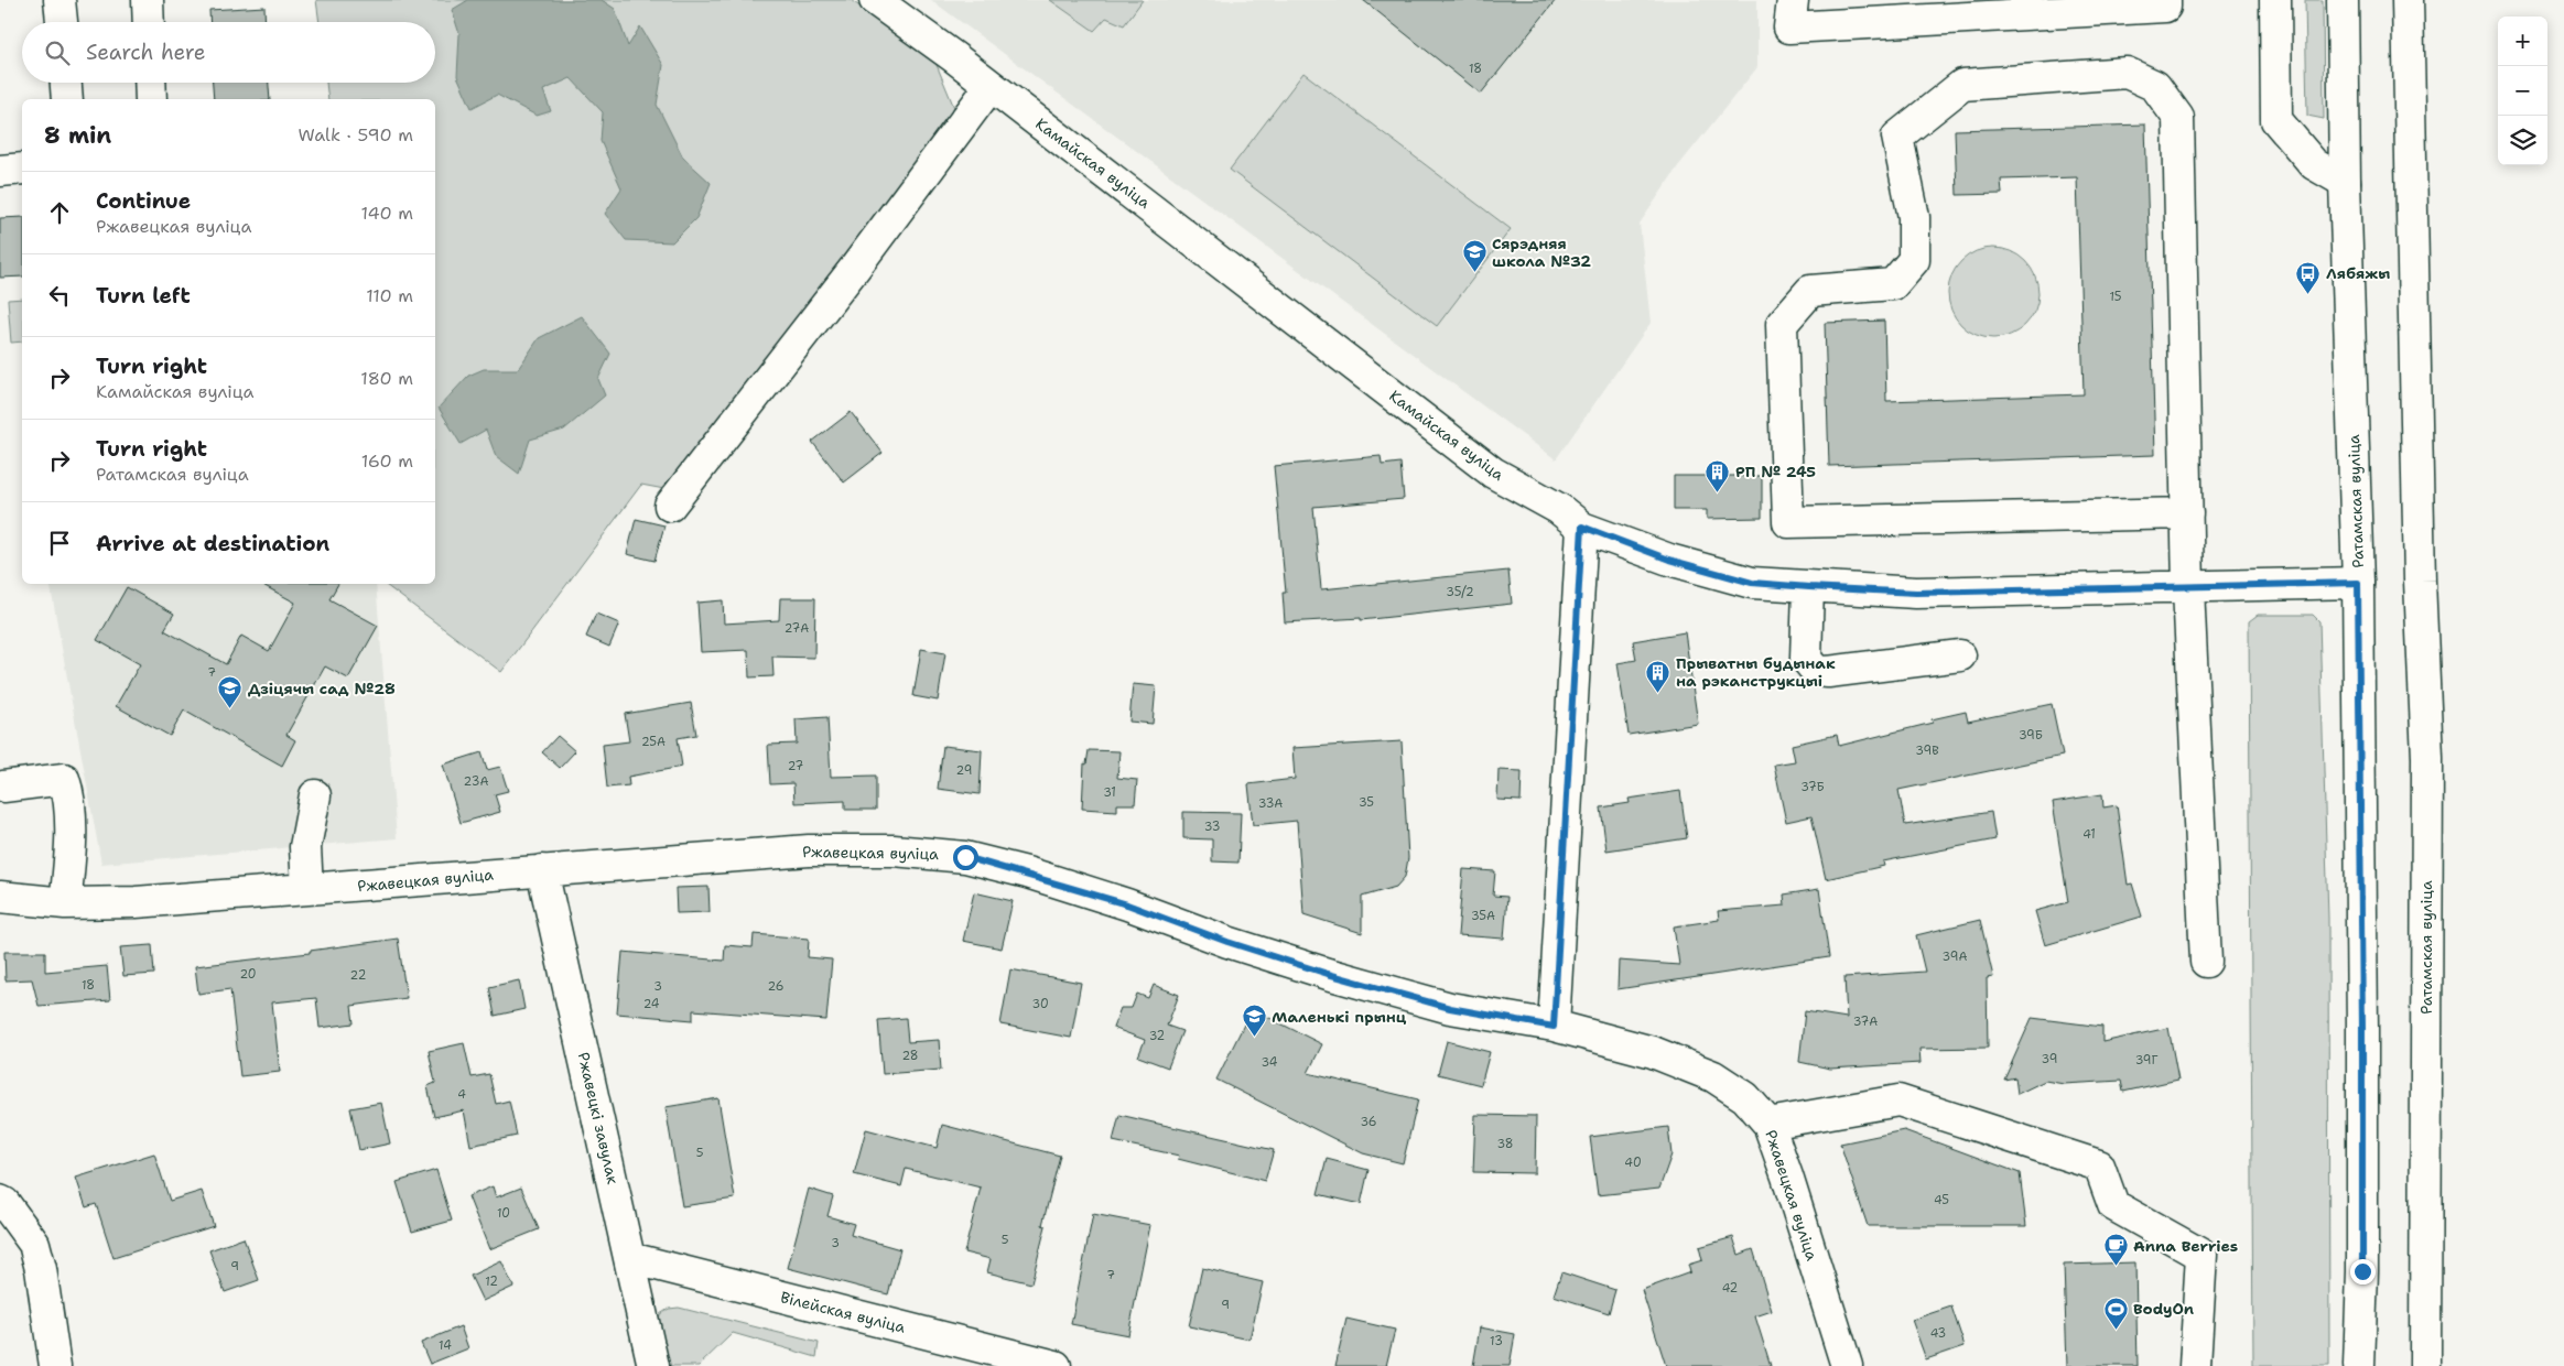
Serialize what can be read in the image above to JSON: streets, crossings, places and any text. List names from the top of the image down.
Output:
{
  "streets": {
    "street": [
      "Камайская вуліца",
      "Ратамская вуліца",
      "Ржавецкая вуліца",
      "Ржавецкі завулак",
      "Вілейская вуліца"
    ]
  },
  "crossings": [
    ["Камайская вуліца", "Ратамская вуліца"],
    ["Ржавецкая вуліца", "Ржавецкі завулак"],
    ["Ржавецкі завулак", "Вілейская вуліца"]
  ],
  "places": {
    "school or university": ["Сярэдняя школа №32", "Дзіцячы сад №28", "Маленькі прынц"],
    "bus stop": ["Лябяжы"],
    "building": ["РП № 245", "Прыватны будынак на рэканструкцыі"],
    "cafe": ["Anna Berries"],
    "sports": ["BodyOn"]
  },
  "house_numbers": [
    "18",
    "15",
    "35/2",
    "27А",
    "7",
    "39Б",
    "25А",
    "39В",
    "27",
    "29",
    "23А",
    "37Б",
    "31",
    "35",
    "33А",
    "33",
    "41",
    "35А",
    "39А",
    "20",
    "22",
    "18",
    "3",
    "26",
    "24",
    "30",
    "37А",
    "32",
    "28",
    "39",
    "39Г",
    "34",
    "4",
    "36",
    "38",
    "5",
    "40",
    "45",
    "10",
    "5",
    "3",
    "9",
    "7",
    "12",
    "42",
    "9",
    "43",
    "13",
    "14"
  ],
  "page": {
    "map_buttons": ["+", "−"],
    "search": "Search here",
    "heading": ["8 min", "Walk · 590 m"],
    "list": [
      ["Continue", "Ржавецкая вуліца", "140 m"],
      ["Turn left", "110 m"],
      ["Turn right", "Камайская вуліца", "180 m"],
      ["Turn right", "Ратамская вуліца", "160 m"],
      "Arrive at destination"
    ]
  }
}
